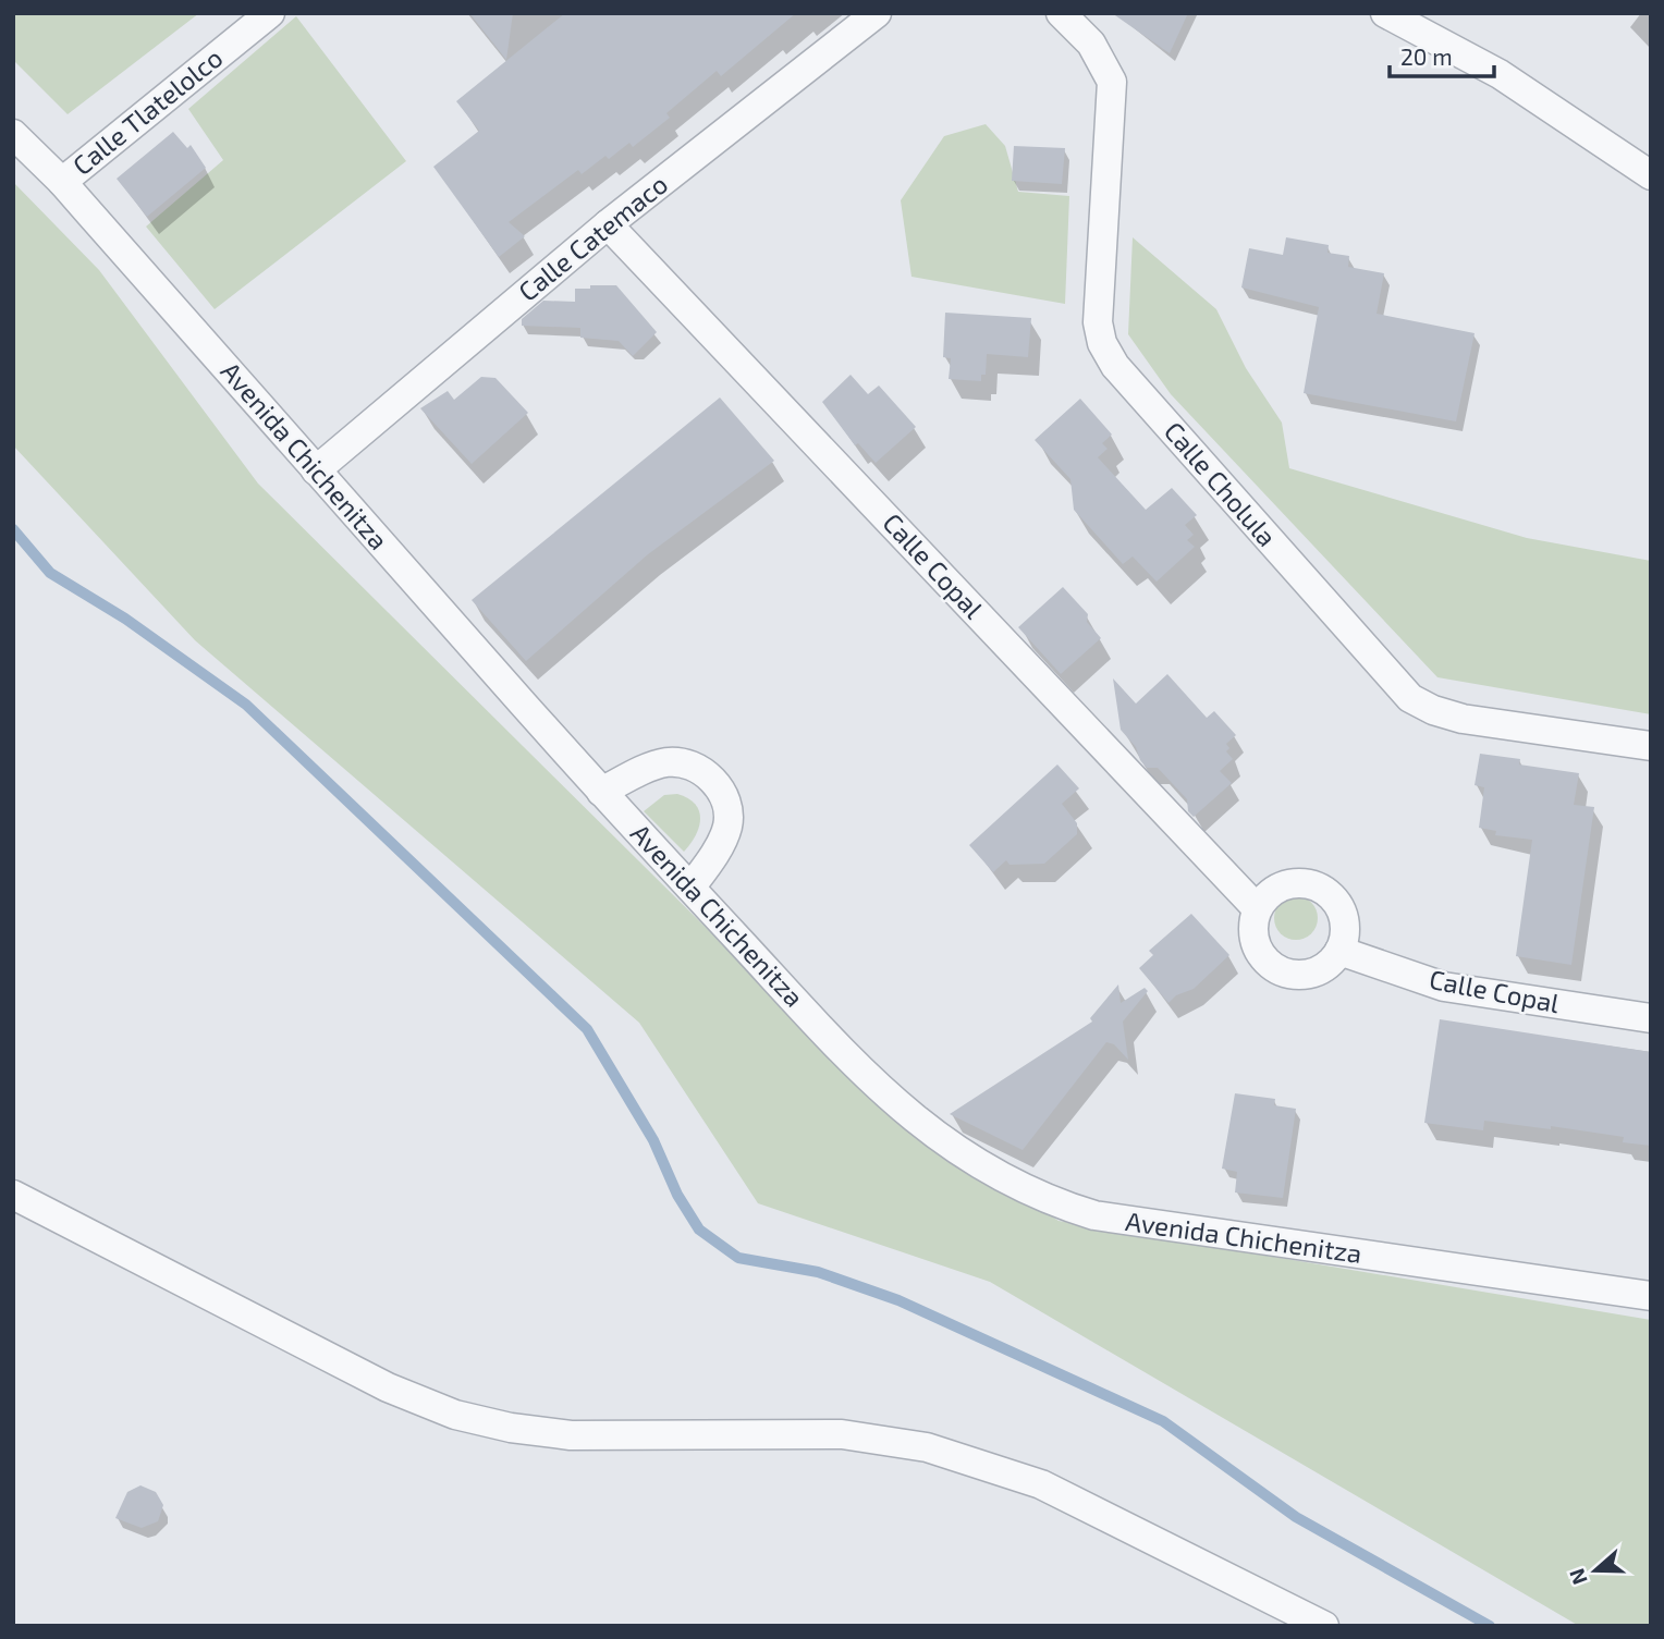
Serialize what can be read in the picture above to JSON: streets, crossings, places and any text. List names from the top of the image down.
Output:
{
  "streets": {
    "street": [
      "Calle Tlatelolco",
      "Calle Catemaco",
      "Avenida Chichenitza",
      "Calle Cholula",
      "Calle Copal"
    ]
  },
  "crossings": [
    ["Calle Tlatelolco", "Avenida Chichenitza"],
    ["Calle Catemaco", "Avenida Chichenitza"],
    ["Calle Catemaco", "Calle Copal"]
  ],
  "scale_bar": "20 m",
  "north": "left"
}
